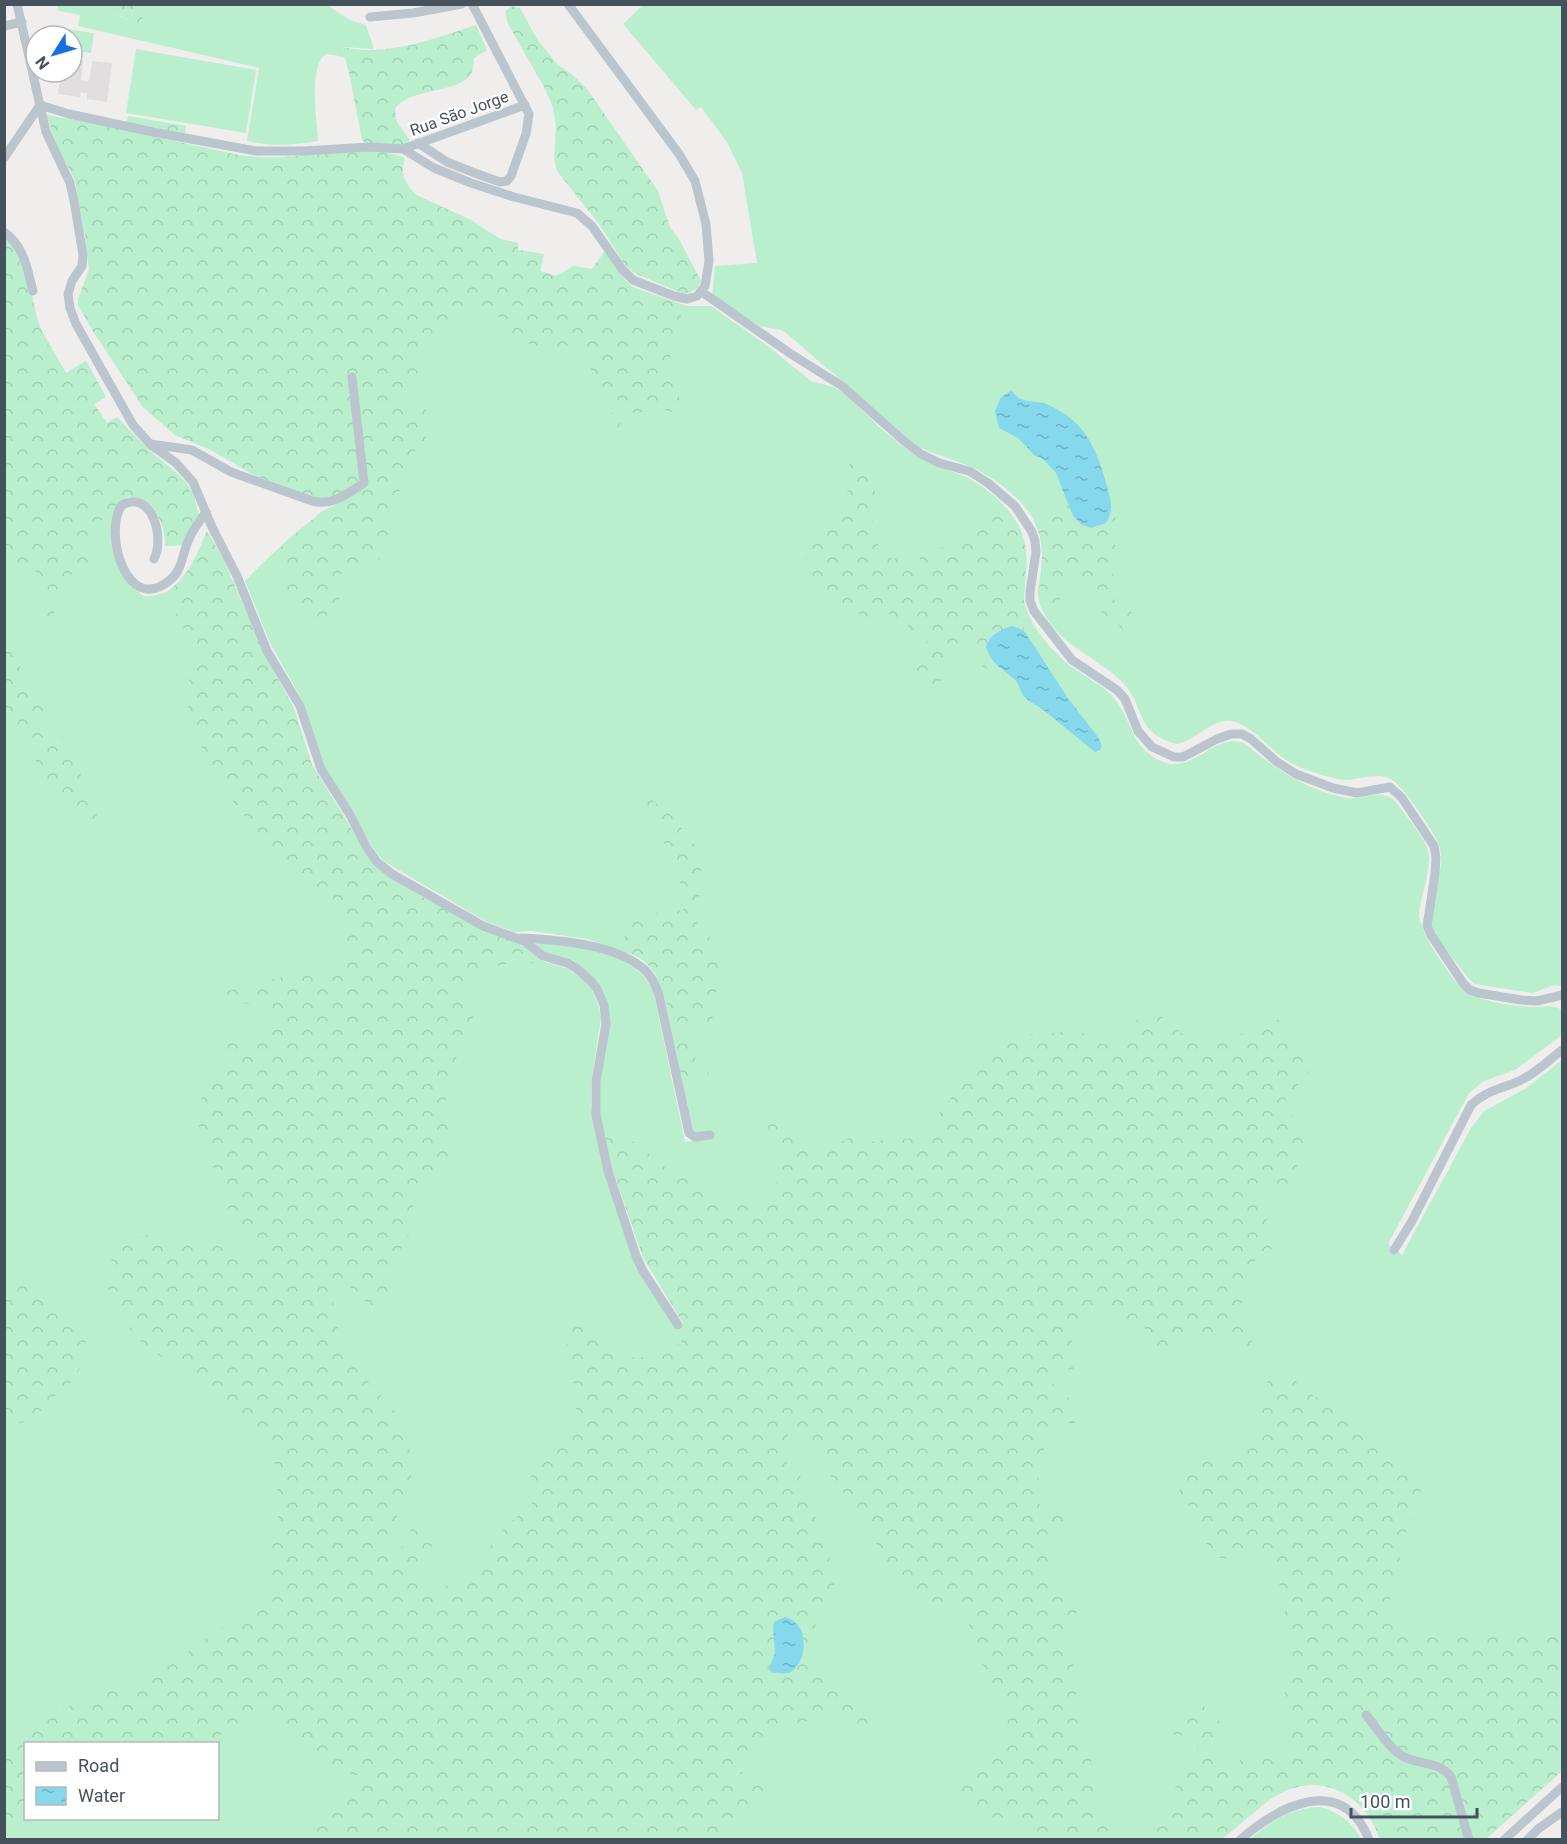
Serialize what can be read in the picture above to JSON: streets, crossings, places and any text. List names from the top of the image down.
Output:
{
  "streets": {
    "street": ["Rua São Jorge"]
  },
  "legend": ["Road", "Water"],
  "scale_bar": "100 m",
  "north": "bottom left"
}
